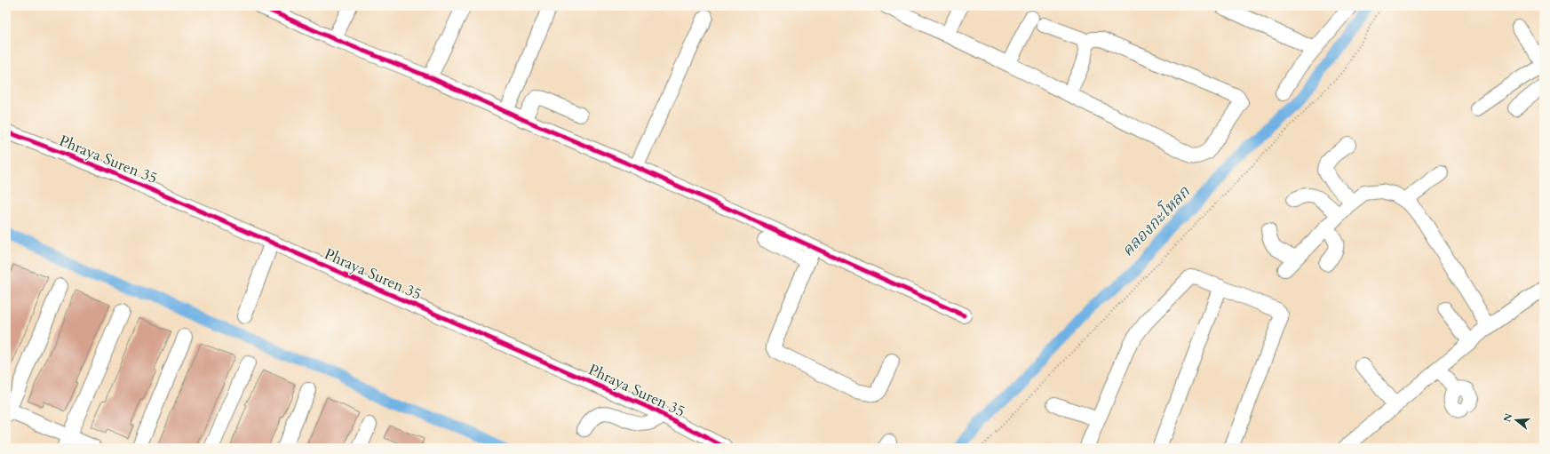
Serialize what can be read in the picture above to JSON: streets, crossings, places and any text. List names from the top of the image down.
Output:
{
  "streets": {
    "street": ["Phraya Suren 35"]
  },
  "water": ["คลองกะโหลก"],
  "north": "left"
}
